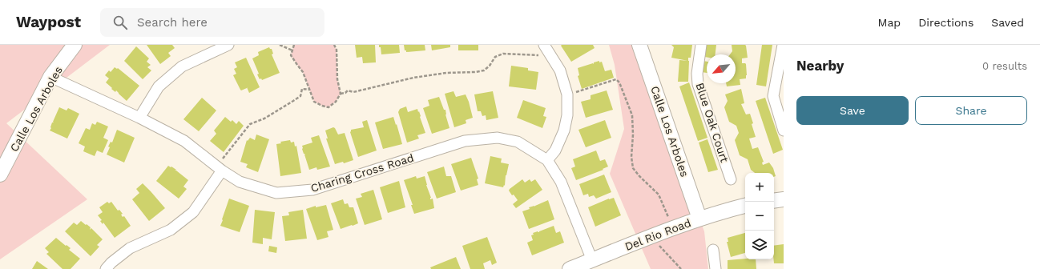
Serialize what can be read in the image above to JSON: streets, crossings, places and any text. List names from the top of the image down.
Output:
{
  "streets": {
    "street": [
      "Calle Los Arboles",
      "Blue Oak Court",
      "Charing Cross Road",
      "Del Rio Road"
    ]
  },
  "crossings": [
    ["Calle Los Arboles", "Charing Cross Road"],
    ["Calle Los Arboles", "Del Rio Road"],
    ["Charing Cross Road", "Del Rio Road"]
  ],
  "north": "bottom left",
  "page": {
    "header": "Waypost",
    "search": "Search here",
    "nav": ["Map", "Directions", "Saved"],
    "heading": ["Nearby", "0 results"],
    "buttons": ["Save", "Share"],
    "map_buttons": ["+", "−"]
  }
}
